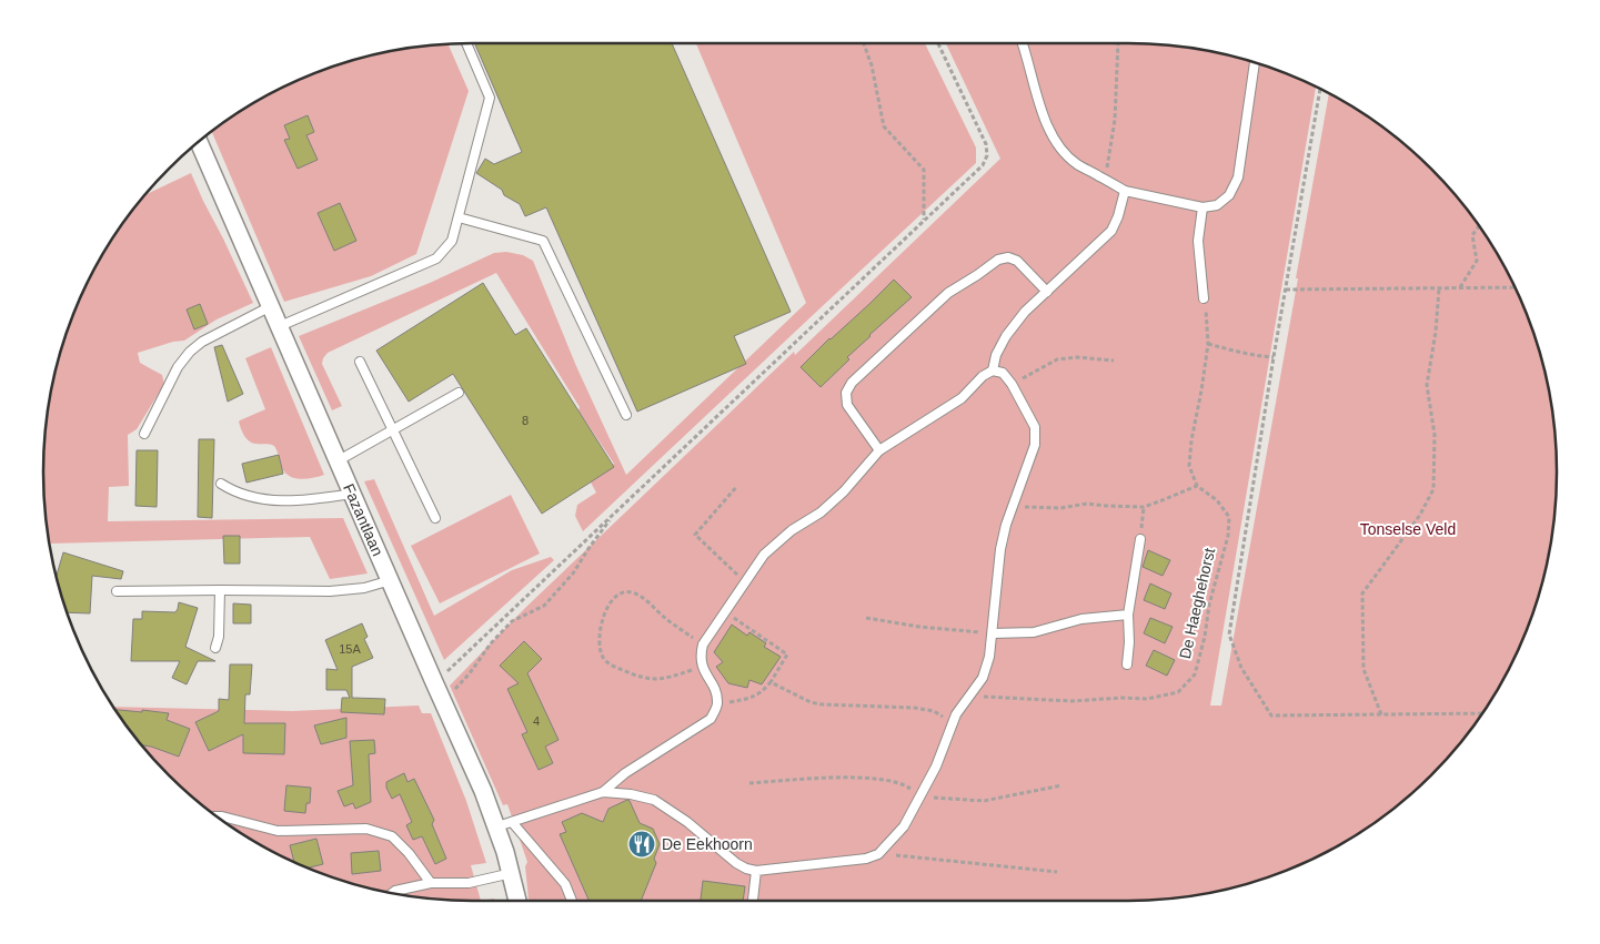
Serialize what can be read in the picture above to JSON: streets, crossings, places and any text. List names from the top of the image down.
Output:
{
  "streets": {
    "street": ["Fazantlaan"],
    "path": ["De Haeghehorst"]
  },
  "parks": ["Tonselse Veld"],
  "places": {
    "restaurant": ["De Eekhoorn"]
  },
  "house_numbers": ["8", "15A", "4"]
}
